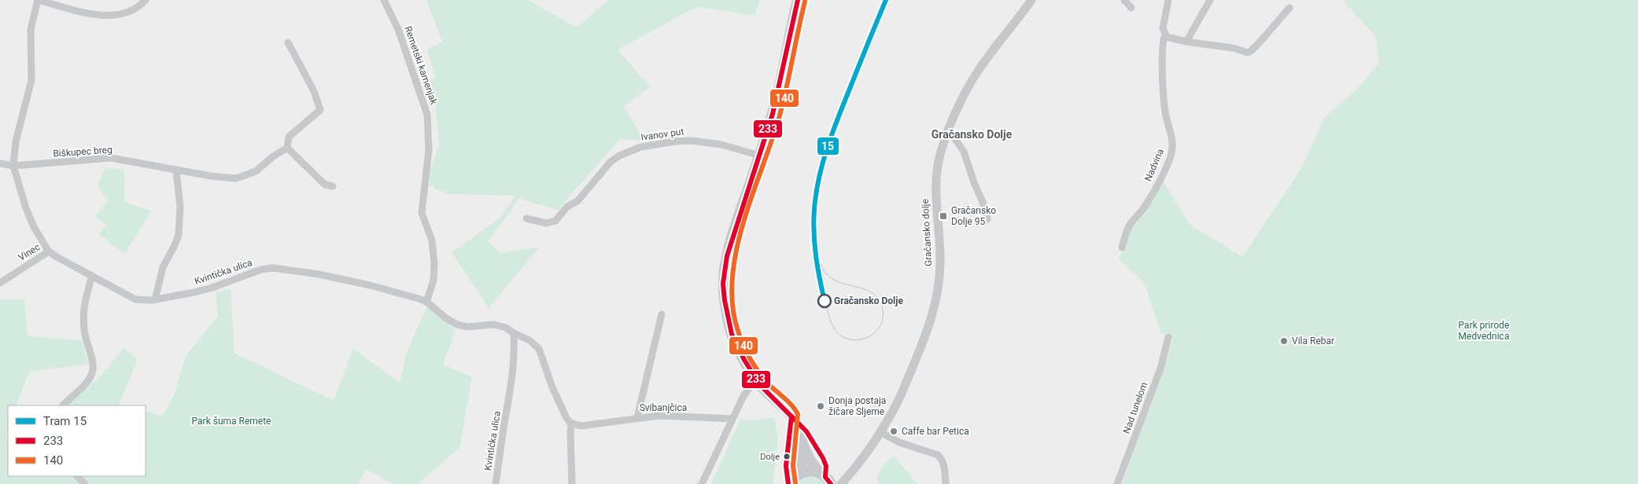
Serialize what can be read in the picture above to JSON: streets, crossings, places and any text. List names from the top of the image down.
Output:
{
  "streets": {
    "street": [
      "Remetski kamenjak",
      "Ivanov put",
      "Biškupec breg",
      "Nadvina",
      "Gračansko dolje",
      "Vinec",
      "Kvintička ulica",
      "Svibanjčica",
      "Nad tunelom"
    ]
  },
  "crossings": [
    ["Remetski kamenjak", "Kvintička ulica"],
    ["Biškupec breg", "Kvintička ulica"],
    ["Vinec", "Kvintička ulica"]
  ],
  "districts": ["Gračansko Dolje"],
  "parks": ["Park prirode Medvednica", "Park šuma Remete"],
  "places": {
    "transit": ["Gračansko Dolje 95"],
    "other": [
      "Gračansko Dolje",
      "Vila Rebar",
      "Donja postaja žičare Sljeme",
      "Caffe bar Petica",
      "Dolje"
    ]
  },
  "lines": ["tram line 15", "transit line 233", "transit line 140"],
  "legend": ["Tram 15", "233", "140"]
}
